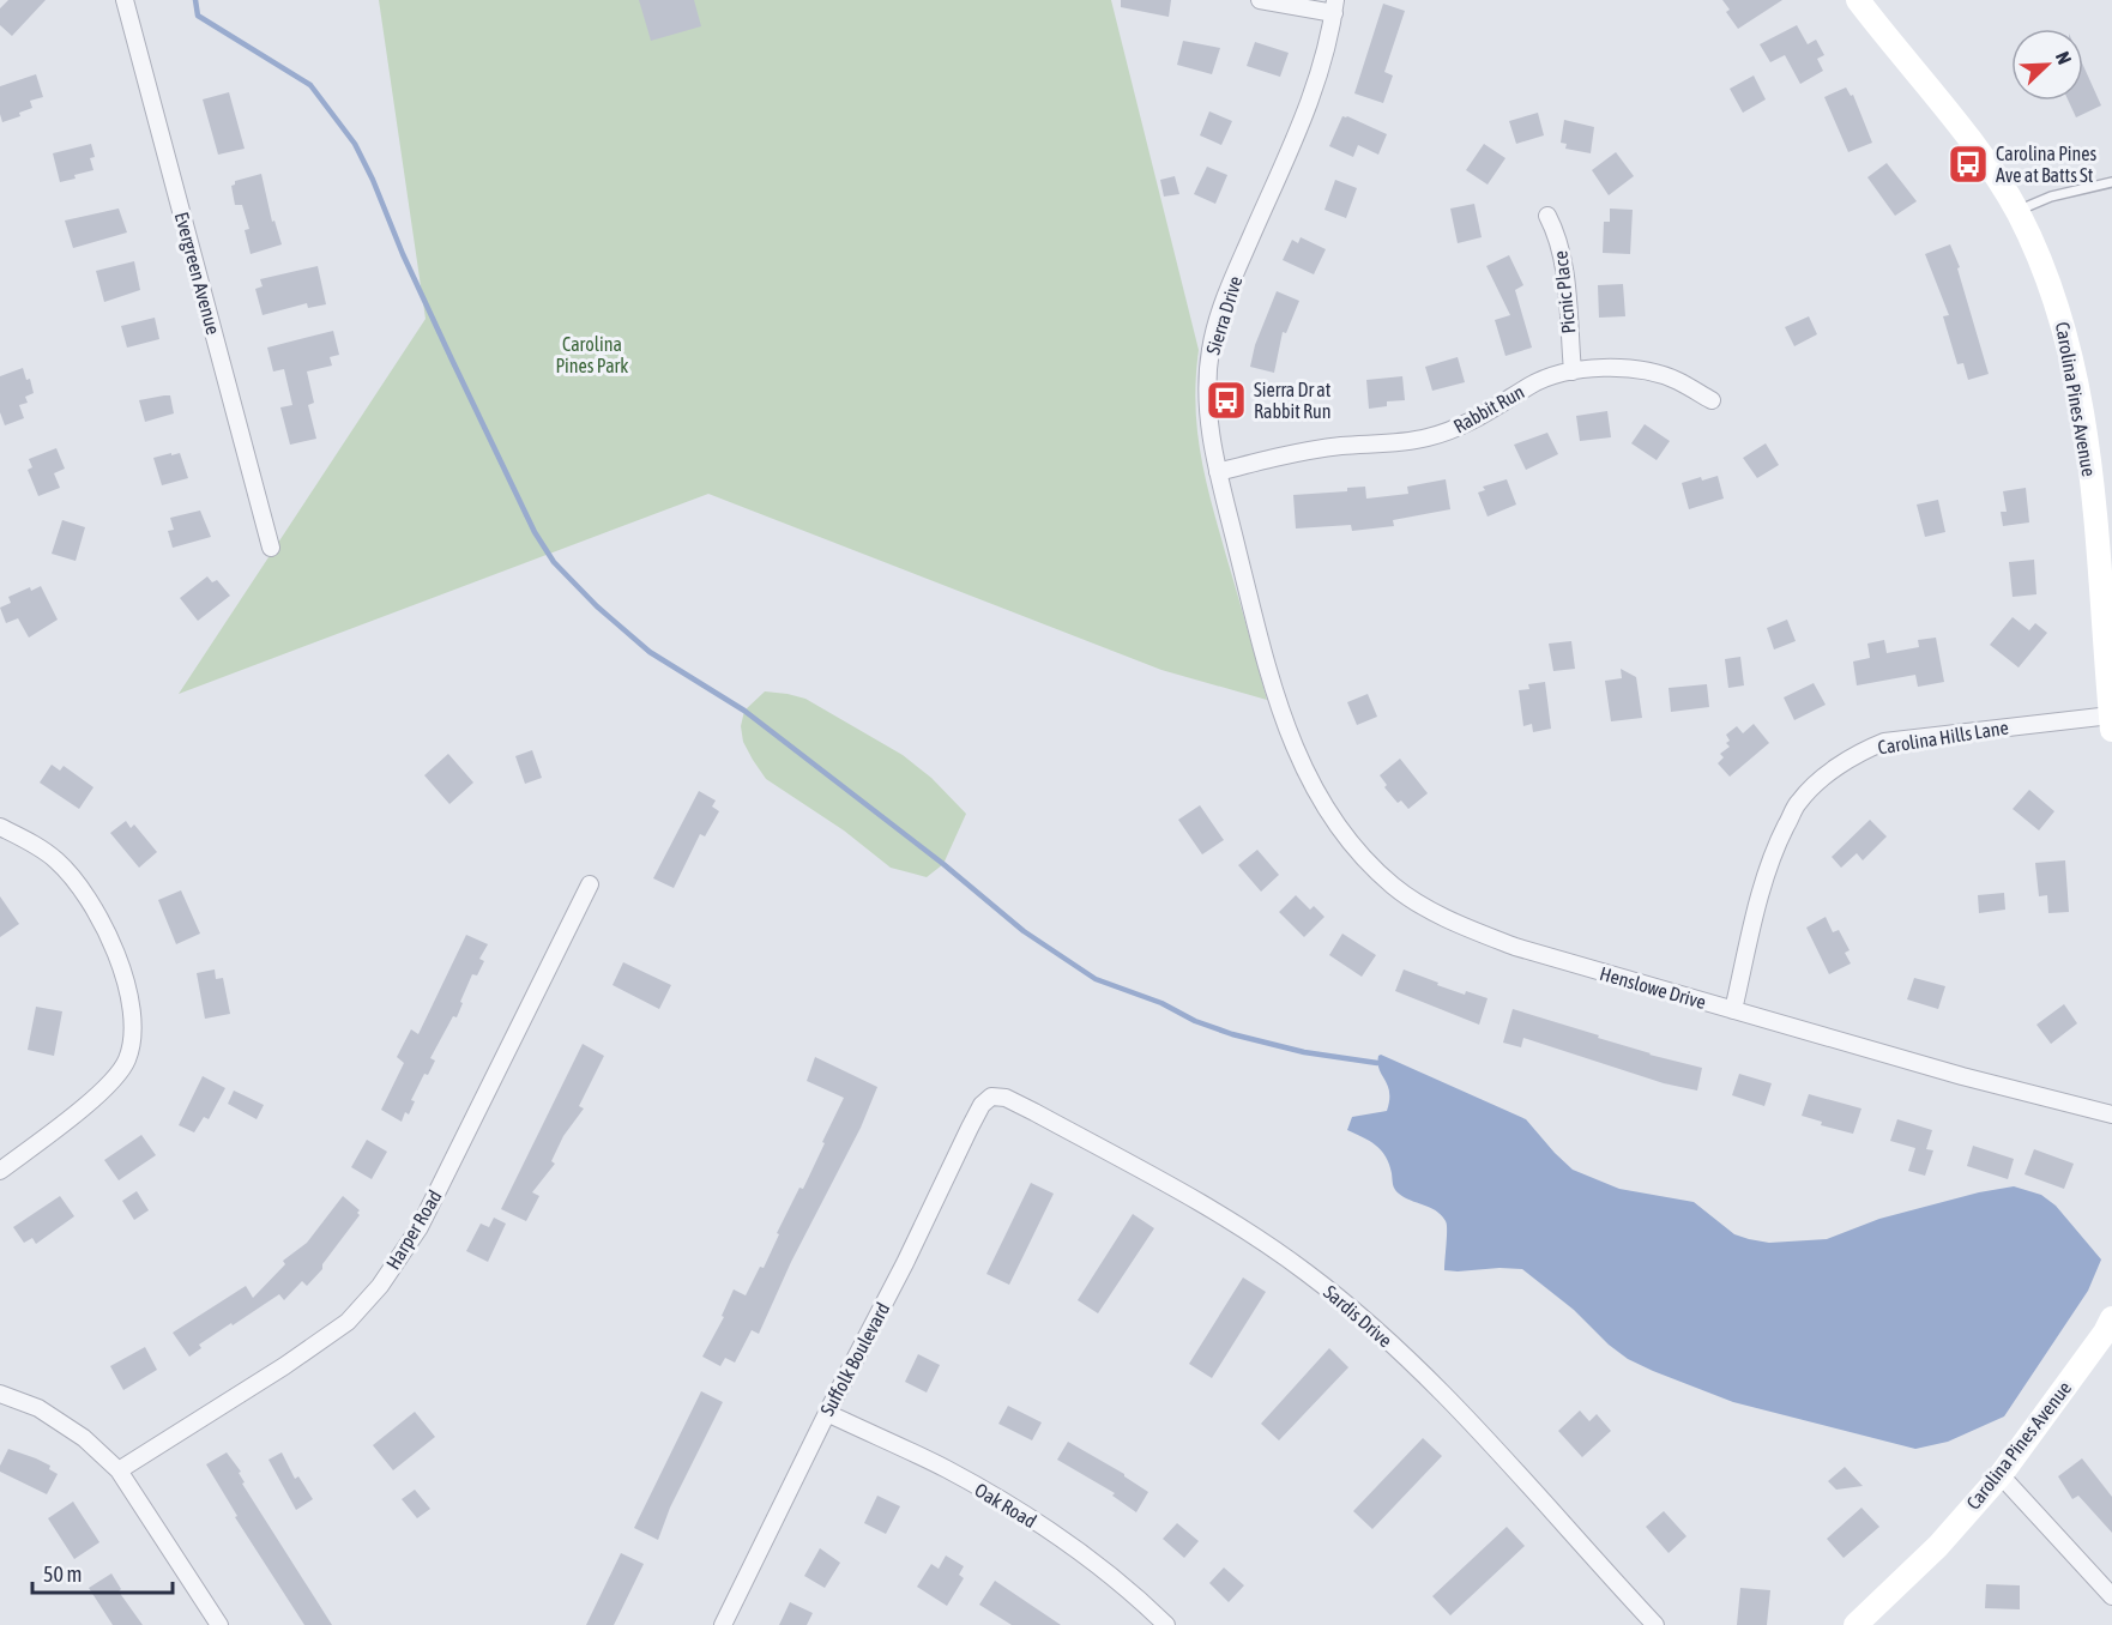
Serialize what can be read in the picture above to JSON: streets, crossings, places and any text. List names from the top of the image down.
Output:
{
  "streets": {
    "street": [
      "Evergreen Avenue",
      "Picnic Place",
      "Sierra Drive",
      "Carolina Pines Avenue",
      "Rabbit Run",
      "Carolina Hills Lane",
      "Henslowe Drive",
      "Harper Road",
      "Sardis Drive",
      "Suffolk Boulevard",
      "Oak Road"
    ]
  },
  "crossings": [
    ["Picnic Place", "Rabbit Run"],
    ["Sierra Drive", "Rabbit Run"],
    ["Sierra Drive", "Henslowe Drive"],
    ["Carolina Pines Avenue", "Carolina Hills Lane"],
    ["Carolina Hills Lane", "Henslowe Drive"],
    ["Sardis Drive", "Suffolk Boulevard"],
    ["Suffolk Boulevard", "Oak Road"]
  ],
  "parks": ["Carolina Pines Park"],
  "places": {
    "bus stop": ["Carolina Pines Ave at Batts St", "Sierra Dr at Rabbit Run"]
  },
  "scale_bar": "50 m",
  "north": "top right"
}
